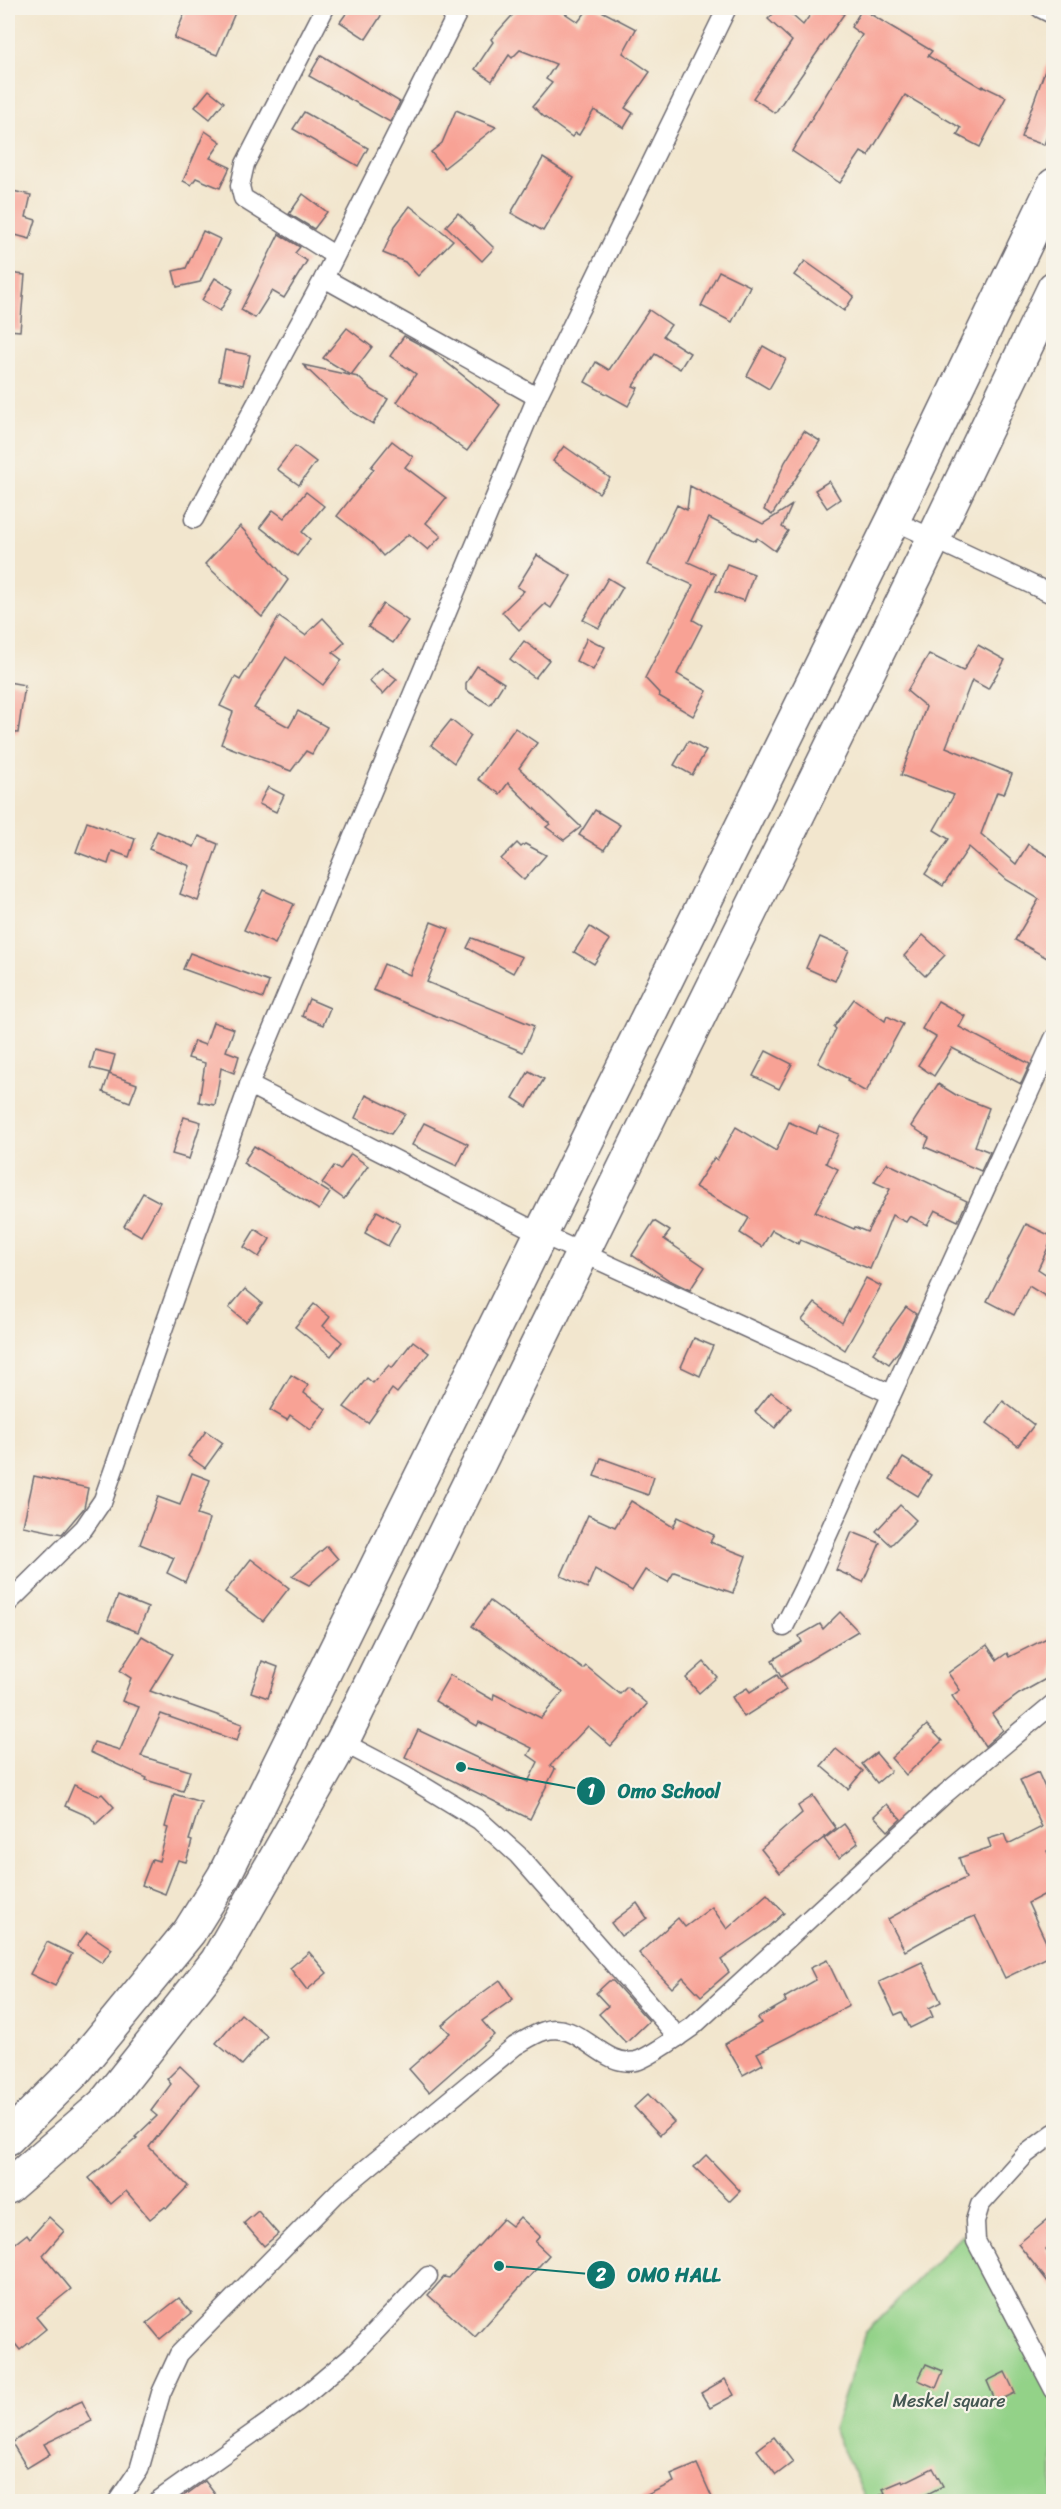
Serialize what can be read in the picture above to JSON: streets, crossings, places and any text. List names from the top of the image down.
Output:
{
  "parks": ["Meskel square"],
  "places": ["Omo School", "OMO HALL"]
}
